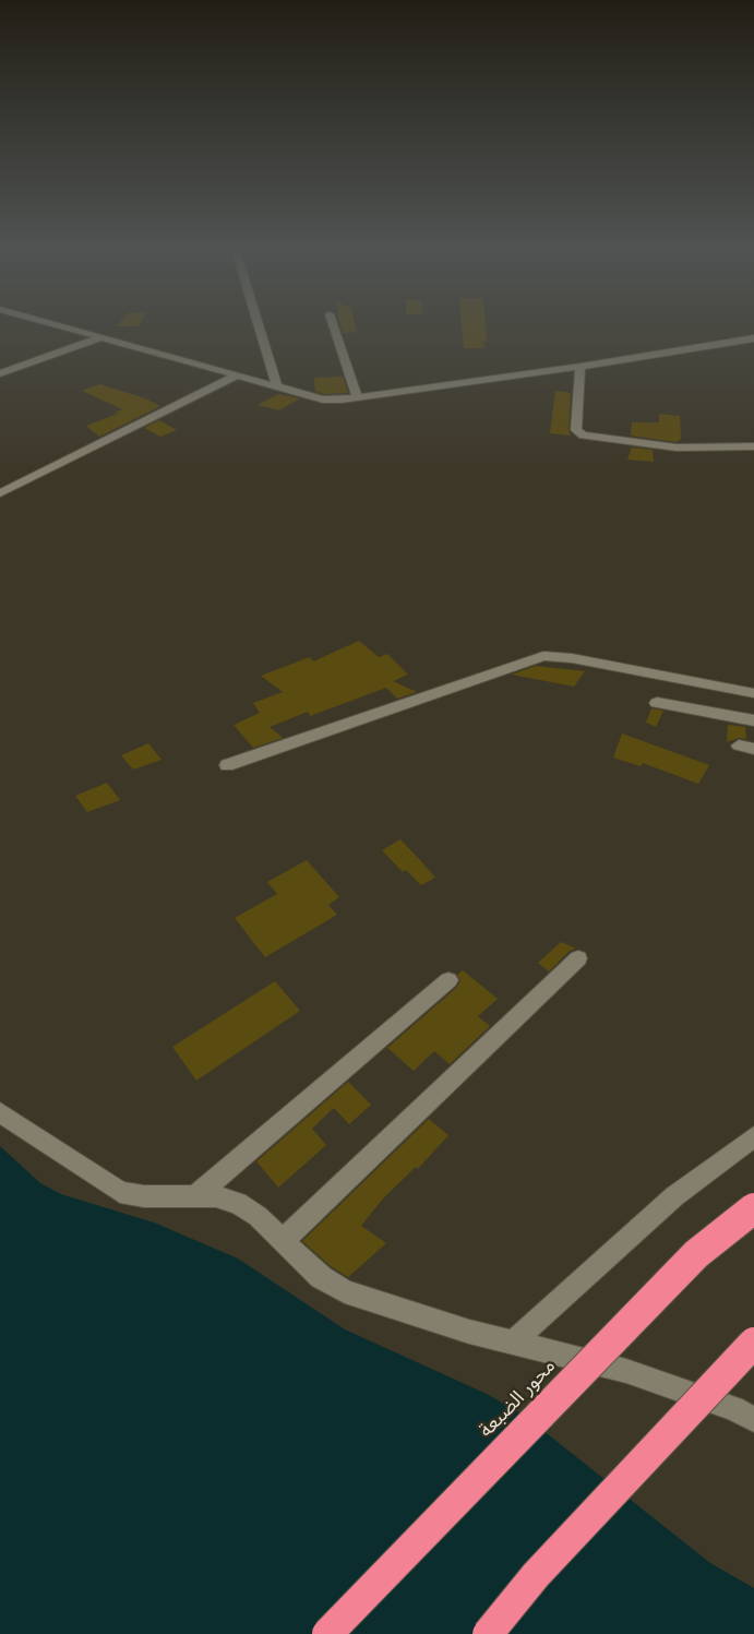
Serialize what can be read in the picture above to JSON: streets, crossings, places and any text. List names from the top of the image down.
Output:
{
  "streets": {
    "highway": ["محور الضبعة"]
  }
}
